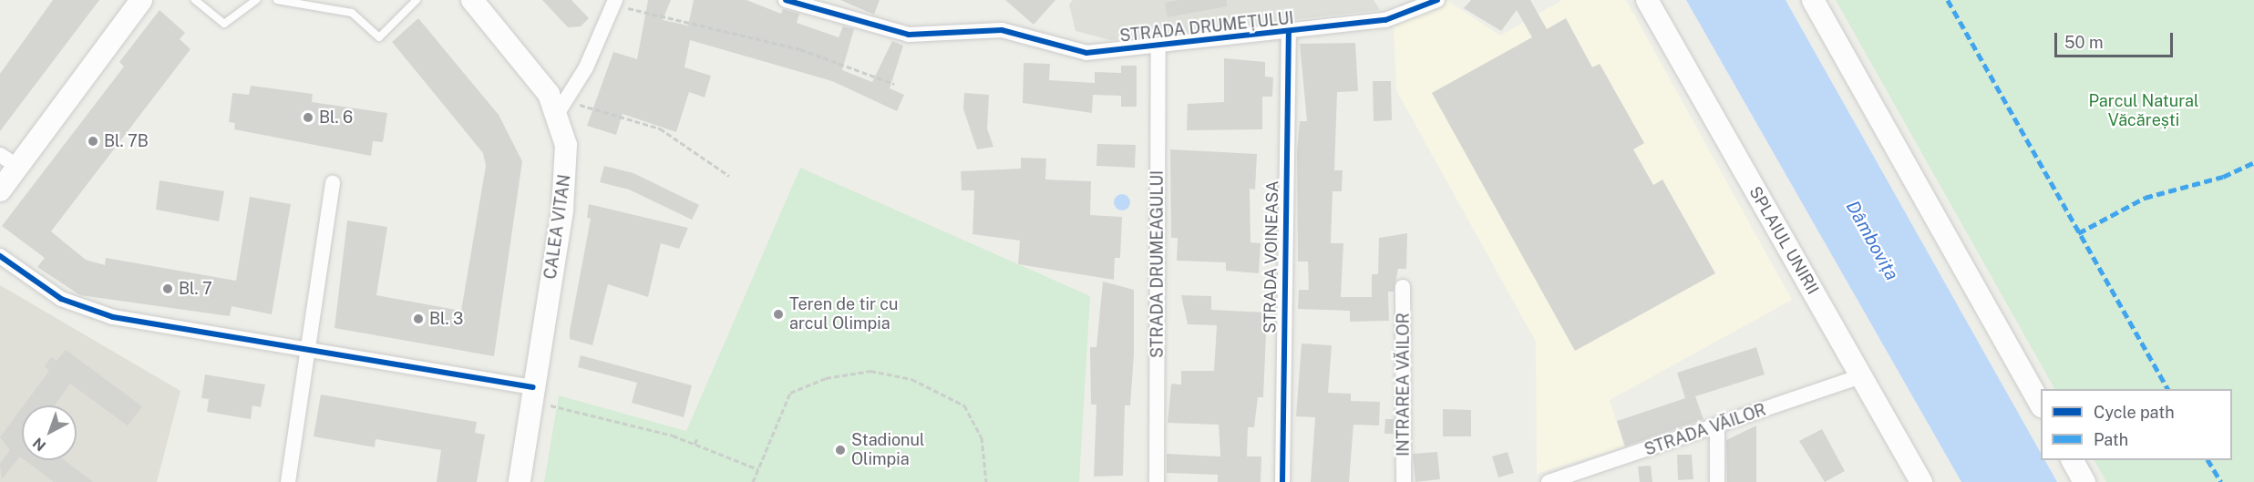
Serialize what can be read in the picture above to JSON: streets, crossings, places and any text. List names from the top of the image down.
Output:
{
  "streets": {
    "main road": ["CALEA VITAN", "SPLAIUL UNIRII"],
    "street": [
      "STRADA DRUMEȚULUI",
      "STRADA VOINEASA",
      "STRADA DRUMEAGULUI",
      "INTRAREA VĂILOR",
      "STRADA VĂILOR"
    ]
  },
  "crossings": [
    ["STRADA DRUMEȚULUI", "STRADA VOINEASA"],
    ["STRADA DRUMEȚULUI", "STRADA DRUMEAGULUI"],
    ["SPLAIUL UNIRII", "STRADA VĂILOR"]
  ],
  "water": ["Dâmbovița"],
  "parks": ["Parcul Natural Văcărești"],
  "places": [
    "Bl. 6",
    "Bl. 7B",
    "Bl. 7",
    "Teren de tir cu arcul Olimpia",
    "Bl. 3",
    "Stadionul Olimpia"
  ],
  "legend": ["Cycle path", "Path"],
  "scale_bar": "50 m",
  "north": "bottom left"
}
